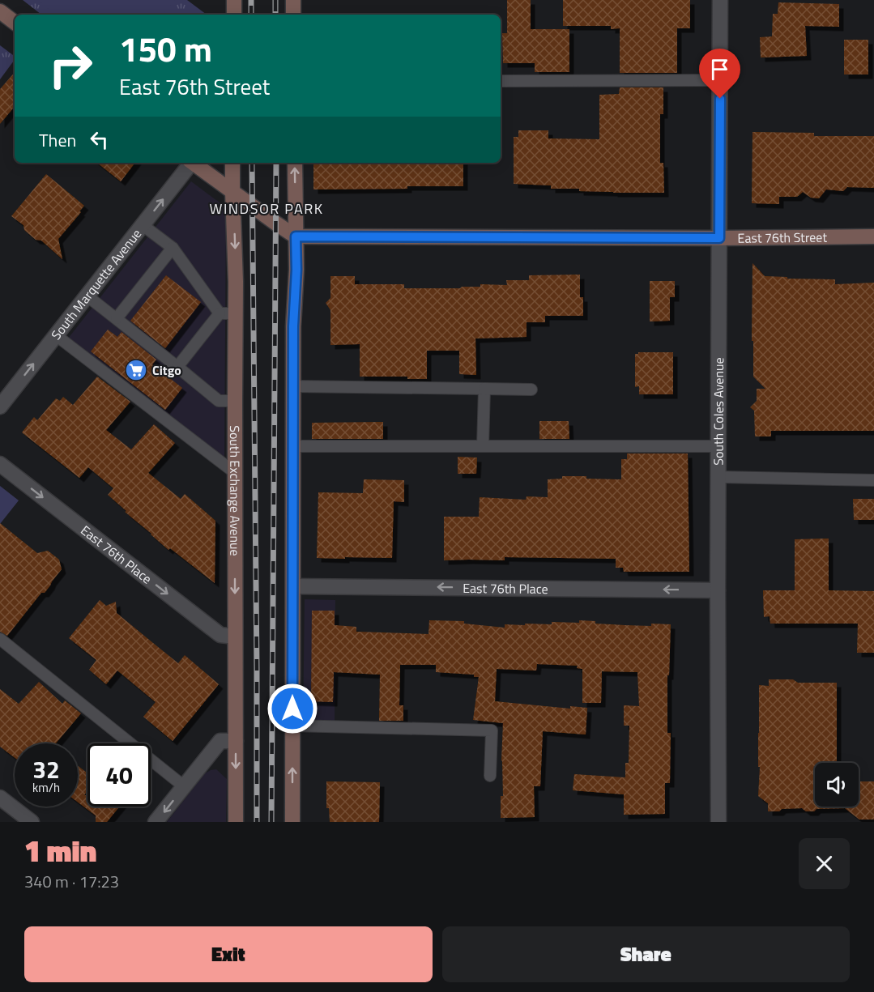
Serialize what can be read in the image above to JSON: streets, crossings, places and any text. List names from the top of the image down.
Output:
{
  "streets": {
    "street": [
      "East 76th Street",
      "South Marquette Avenue",
      "South Coles Avenue",
      "South Exchange Avenue",
      "East 76th Place"
    ]
  },
  "crossings": [
    ["East 76th Street", "South Coles Avenue"],
    ["South Coles Avenue", "East 76th Place"],
    ["South Exchange Avenue", "East 76th Place"]
  ],
  "one_way": ["South Marquette Avenue"],
  "districts": ["WINDSOR PARK"],
  "places": {
    "supermarket": ["Citgo"]
  },
  "page": {
    "turn": ["150 m", "East 76th Street"],
    "then": "Then",
    "speed": "32 km/h",
    "limit": "40",
    "heading": ["1 min", "340 m · 17:23"],
    "buttons": ["Exit", "Share"]
  }
}
